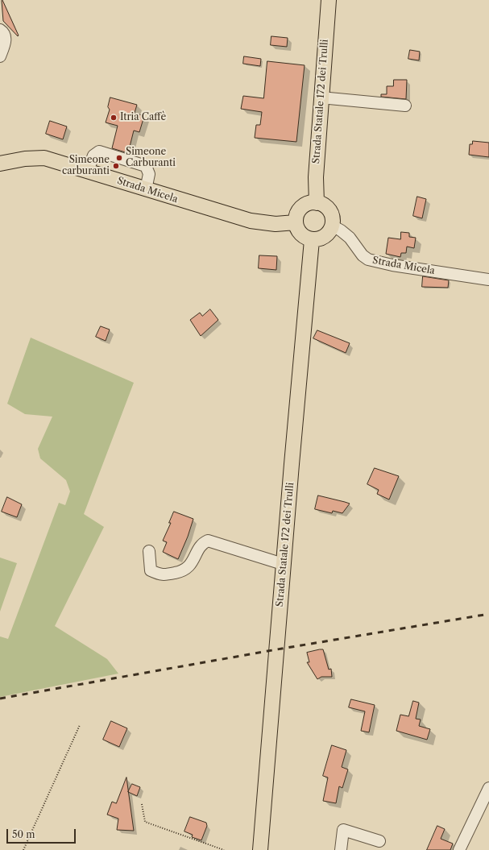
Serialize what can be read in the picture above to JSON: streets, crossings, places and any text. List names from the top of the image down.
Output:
{
  "streets": {
    "main road": ["Strada Statale 172 dei Trulli", "Strada Micela"]
  },
  "crossings": [
    ["Strada Statale 172 dei Trulli", "Strada Micela"]
  ],
  "places": ["Itria Caffè", "Simeone Carburanti", "Simeone carburanti"],
  "scale_bar": "50 m"
}
